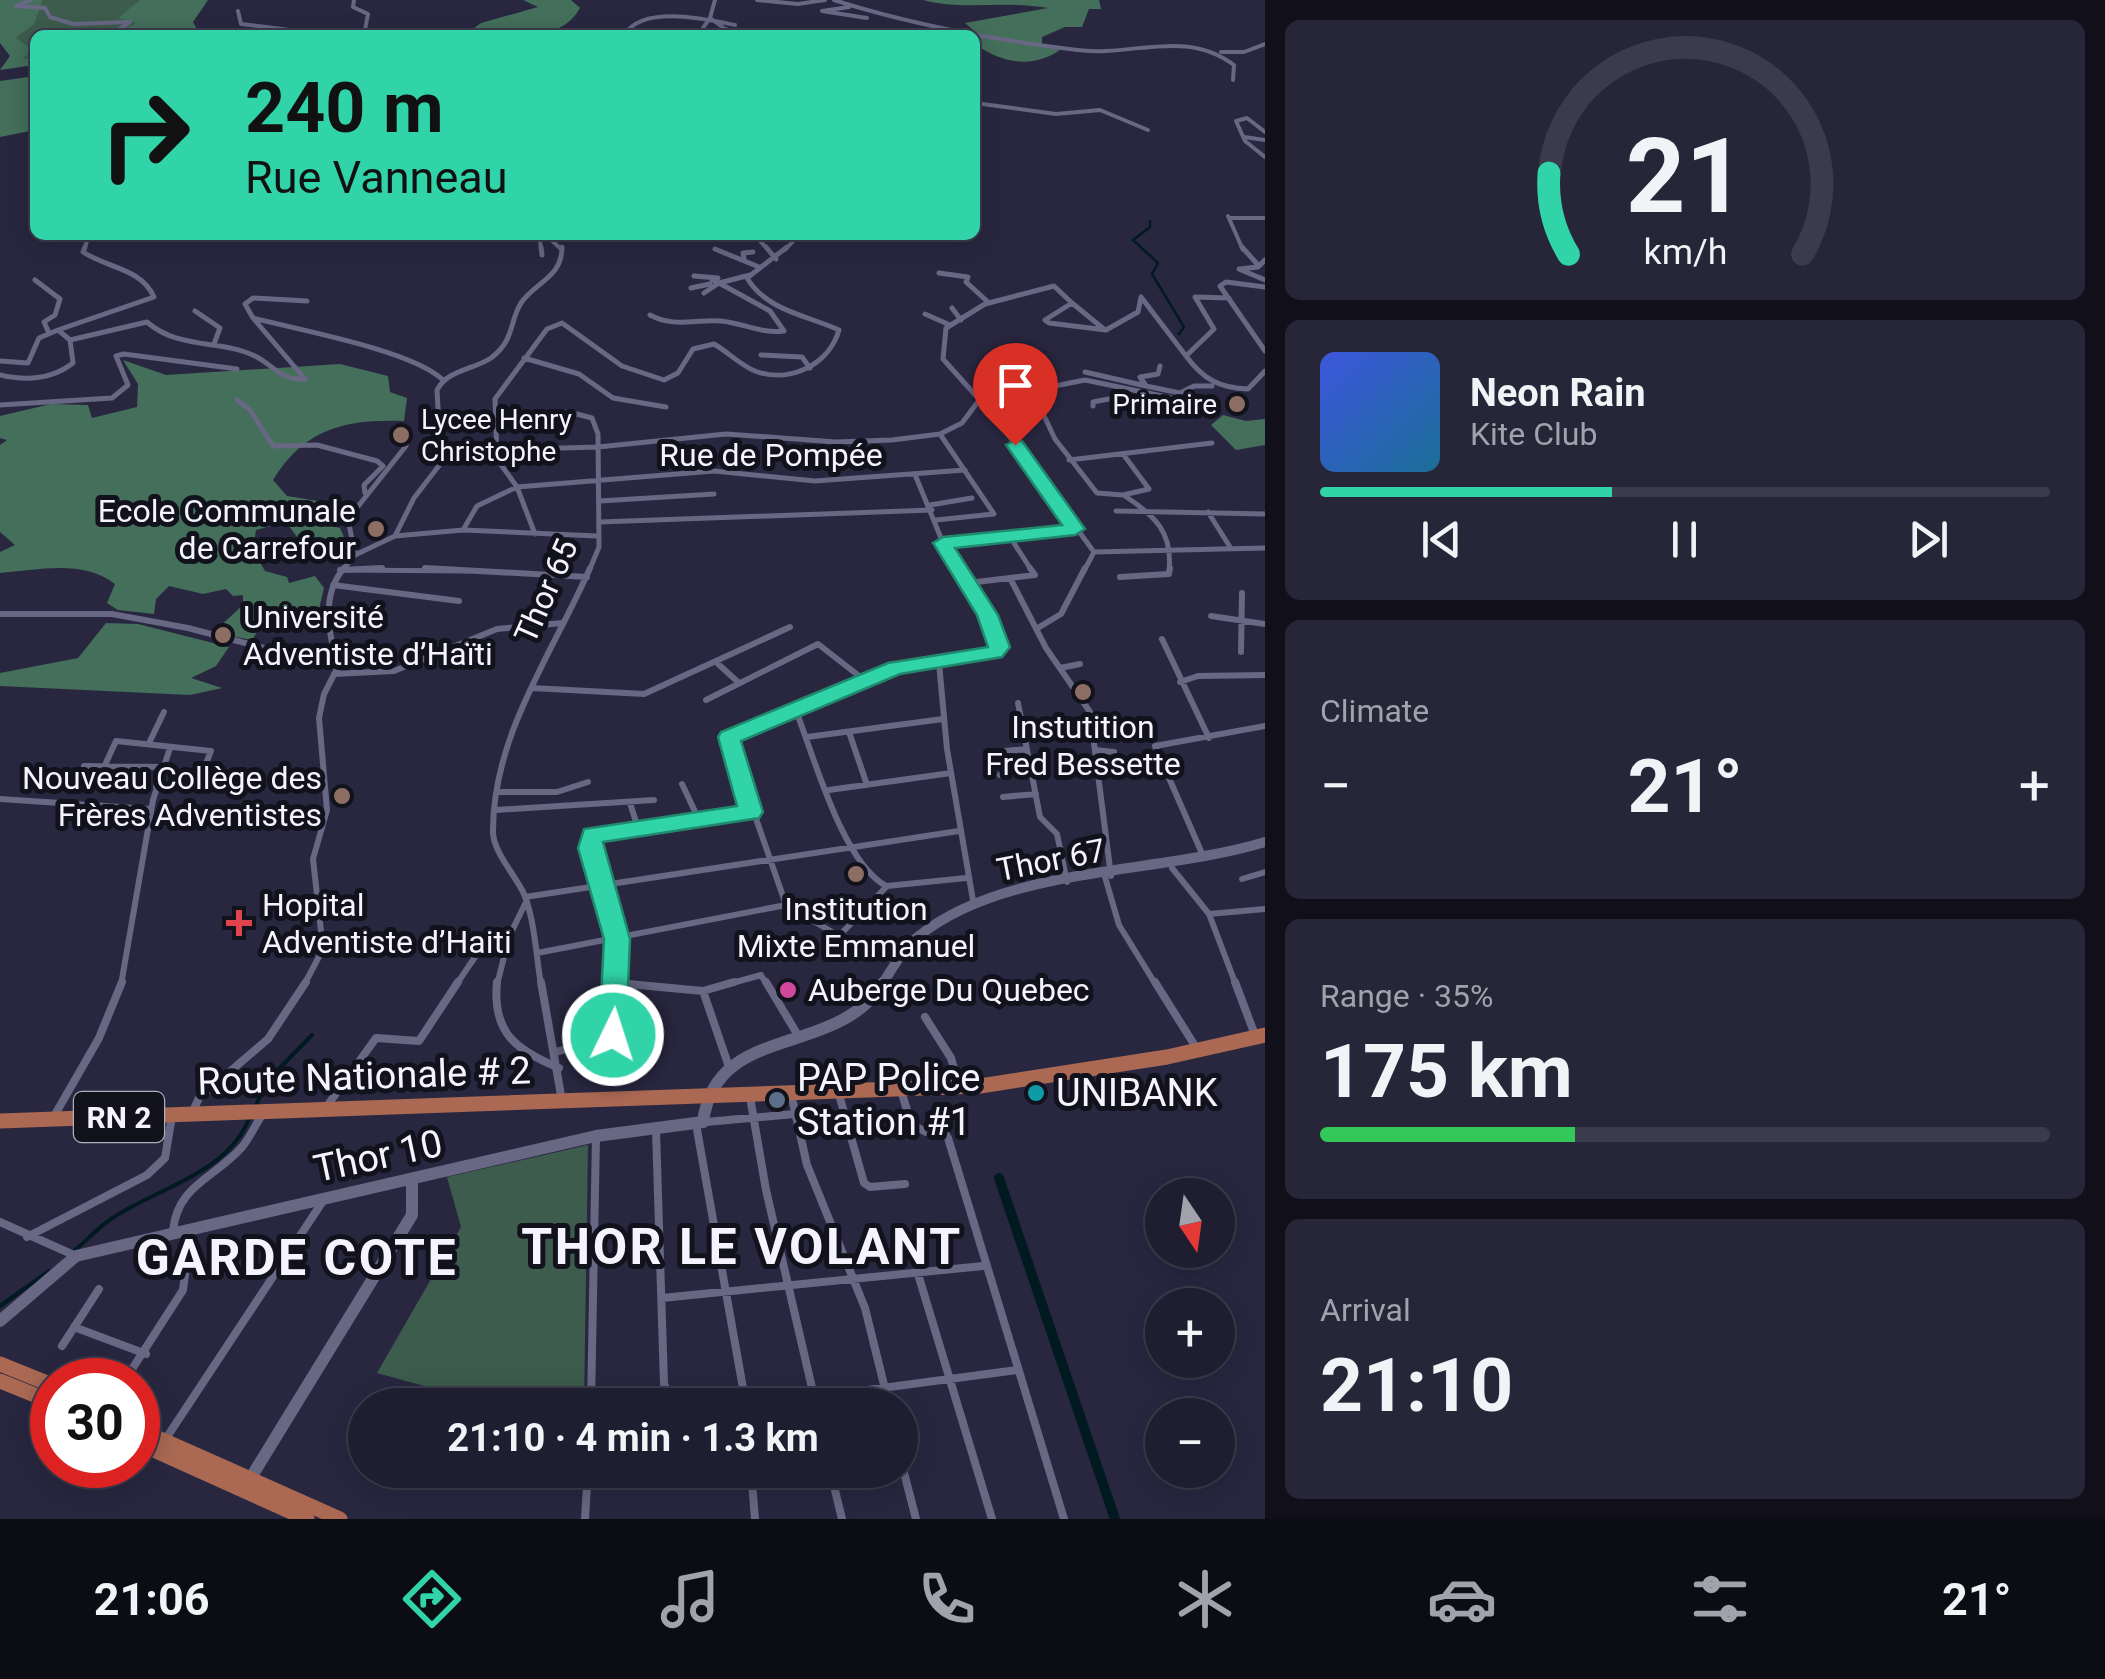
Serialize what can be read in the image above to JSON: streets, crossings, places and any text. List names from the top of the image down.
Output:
{
  "streets": {
    "main road": ["Route Nationale # 2", "RN 2"],
    "street": [
      "Rue de Pompée",
      "Thor 65",
      "Thor 67",
      "Thor 10"
    ]
  },
  "crossings": [
    ["Rue de Pompée", "Thor 65"],
    ["Thor 65", "Route Nationale # 2"]
  ],
  "districts": ["THOR LE VOLANT", "GARDE COTE"],
  "places": {
    "other": [
      "Primaire",
      "Lycee Henry Christophe",
      "Ecole Communale de Carrefour",
      "Université Adventiste d’Haïti",
      "Instutition Fred Bessette",
      "Nouveau Collège des Frères Adventistes",
      "Institution Mixte Emmanuel",
      "Auberge Du Quebec",
      "UNIBANK",
      "PAP Police Station #1"
    ],
    "health": ["Hopital Adventiste d’Haiti"]
  },
  "north": "bottom",
  "page": {
    "turn": ["240 m", "Rue Vanneau"],
    "song": ["Neon Rain", "Kite Club"],
    "tile": [
      "Climate",
      ["Range · 35%", "175 km"],
      ["Arrival", "21:10"]
    ],
    "heat": ["−", "21°", "+"],
    "map_buttons": ["+", "−"],
    "limit": "30",
    "trip": "21:10 · 4 min · 1.3 km",
    "tabs": ["21:06", "21°"],
    "gauge": ["21", "km/h"]
  }
}
